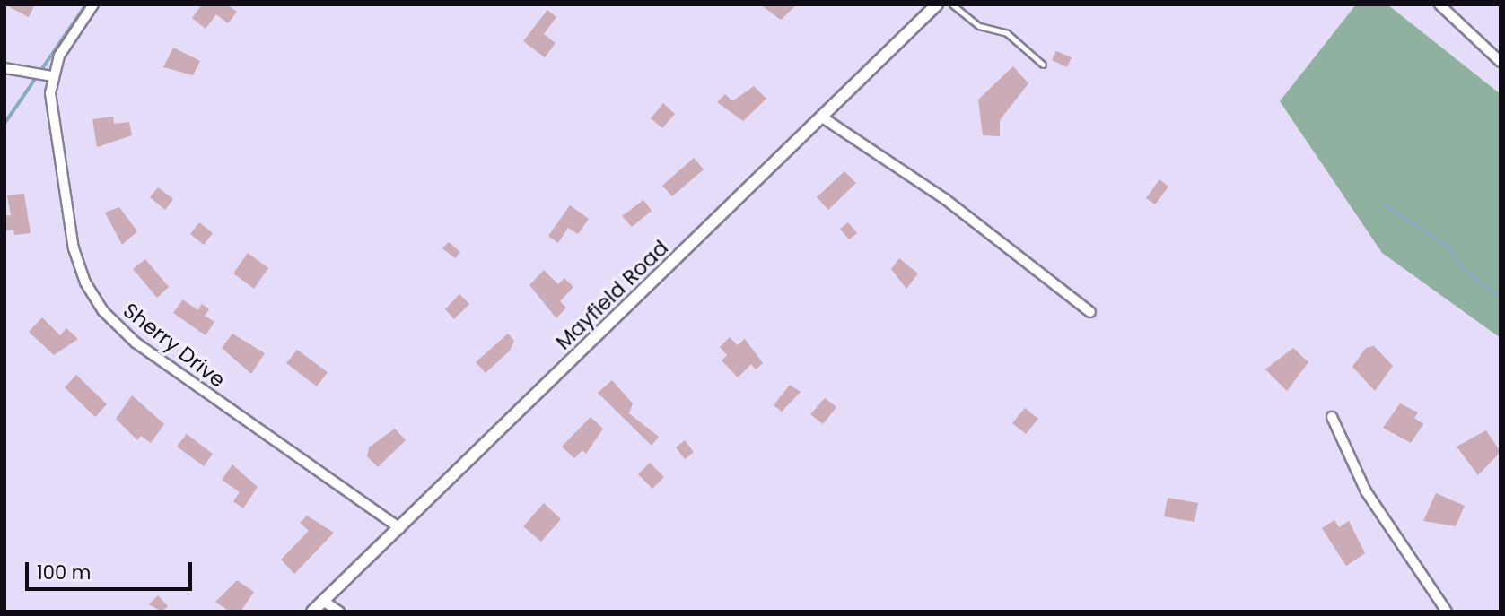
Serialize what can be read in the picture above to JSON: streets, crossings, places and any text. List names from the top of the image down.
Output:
{
  "streets": {
    "street": ["Mayfield Road", "Sherry Drive"]
  },
  "crossings": [
    ["Mayfield Road", "Sherry Drive"]
  ],
  "scale_bar": "100 m"
}
